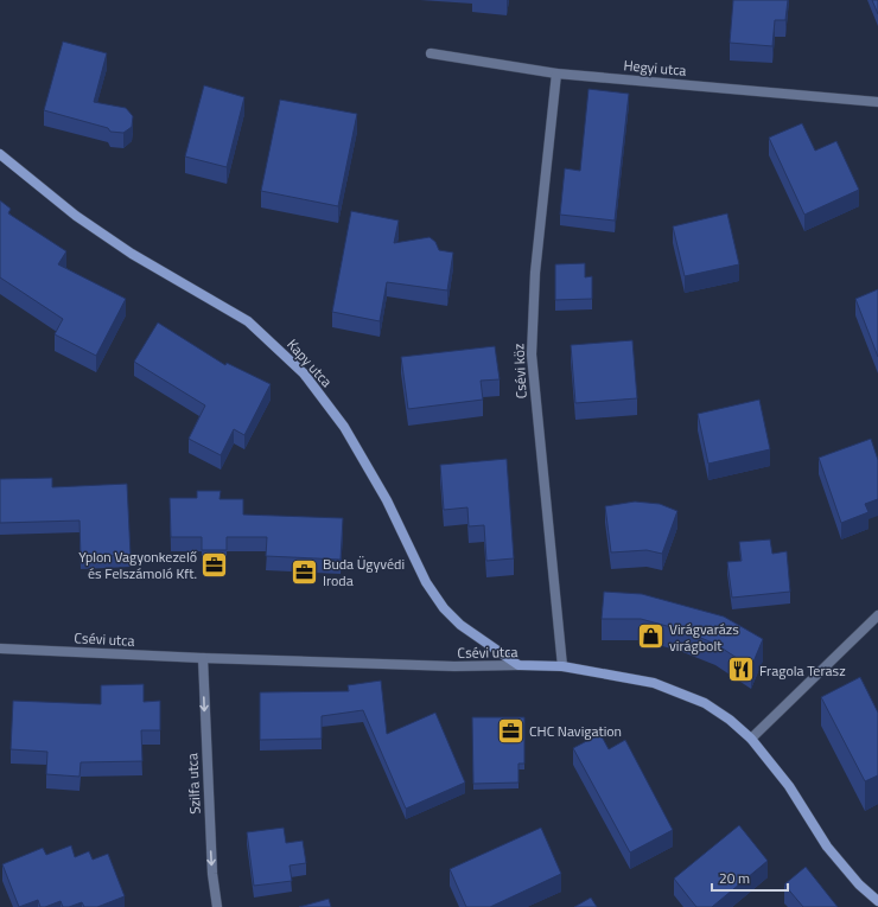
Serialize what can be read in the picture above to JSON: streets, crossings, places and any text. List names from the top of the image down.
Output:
{
  "streets": {
    "street": [
      "Hegyi utca",
      "Kapy utca",
      "Csévi köz",
      "Csévi utca",
      "Szilfa utca"
    ]
  },
  "crossings": [
    ["Hegyi utca", "Csévi köz"],
    ["Kapy utca", "Csévi utca"],
    ["Csévi köz", "Csévi utca"],
    ["Csévi utca", "Szilfa utca"]
  ],
  "one_way": ["Szilfa utca"],
  "places": {
    "office": ["Yplon Vagyonkezelő és Felszámoló Kft.", "Buda Ügyvédi Iroda", "CHC Navigation"],
    "shop": ["Virágvarázs virágbolt"],
    "restaurant": ["Fragola Terasz"]
  },
  "scale_bar": "20 m"
}
